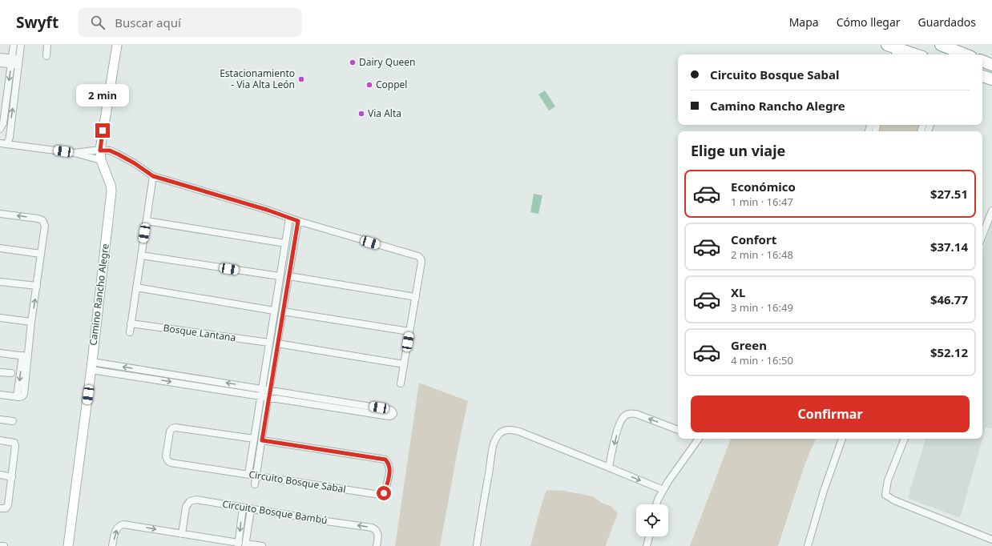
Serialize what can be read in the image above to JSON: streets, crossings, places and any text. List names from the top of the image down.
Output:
{
  "streets": {
    "street": [
      "Camino Rancho Alegre",
      "Bosque Lantana",
      "Circuito Bosque Sabal",
      "Circuito Bosque Bambú"
    ]
  },
  "one_way": ["Circuito Bosque Bambú"],
  "places": [
    "Dairy Queen",
    "Estacionamiento - Via Alta León",
    "Coppel",
    "Via Alta"
  ],
  "page": {
    "header": "Swyft",
    "search": "Buscar aquí",
    "nav": ["Mapa", "Cómo llegar", "Guardados"],
    "banner": ["Circuito Bosque Sabal", "Camino Rancho Alegre"],
    "bubble": "2 min",
    "heading": "Elige un viaje",
    "list": [
      {
        "name": "Económico",
        "note": "1 min · 16:47",
        "value": "$27.51"
      },
      {
        "name": "Confort",
        "note": "2 min · 16:48",
        "value": "$37.14"
      },
      {
        "name": "XL",
        "note": "3 min · 16:49",
        "value": "$46.77"
      },
      {
        "name": "Green",
        "note": "4 min · 16:50",
        "value": "$52.12"
      }
    ],
    "buttons": "Confirmar"
  }
}
